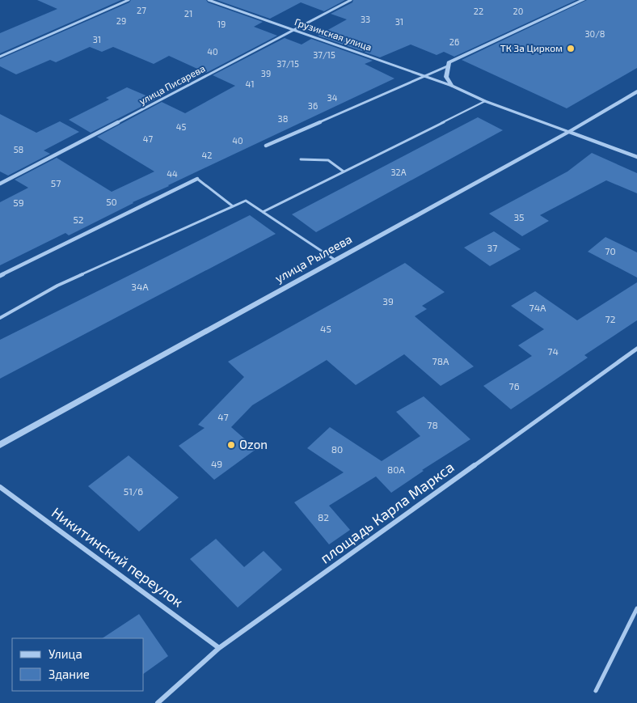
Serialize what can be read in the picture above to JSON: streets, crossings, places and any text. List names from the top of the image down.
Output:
{
  "streets": {
    "street": [
      "Грузинская улица",
      "улица Писарева",
      "улица Рылеева",
      "площадь Карла Маркса",
      "Никитинский переулок"
    ]
  },
  "crossings": [
    ["Грузинская улица", "улица Писарева"],
    ["Грузинская улица", "улица Рылеева"],
    ["площадь Карла Маркса", "Никитинский переулок"]
  ],
  "places": ["ТК За Цирком", "Ozon"],
  "house_numbers": [
    "27",
    "22",
    "20",
    "21",
    "33",
    "29",
    "31",
    "19",
    "30/8",
    "31",
    "26",
    "40",
    "37/15",
    "37/15",
    "39",
    "41",
    "34",
    "36",
    "38",
    "45",
    "47",
    "40",
    "58",
    "42",
    "32А",
    "44",
    "57",
    "50",
    "59",
    "35",
    "52",
    "37",
    "70",
    "34А",
    "39",
    "74А",
    "72",
    "45",
    "74",
    "78А",
    "76",
    "47",
    "78",
    "80",
    "49",
    "80А",
    "51/6",
    "82"
  ],
  "legend": ["Улица", "Здание"]
}
